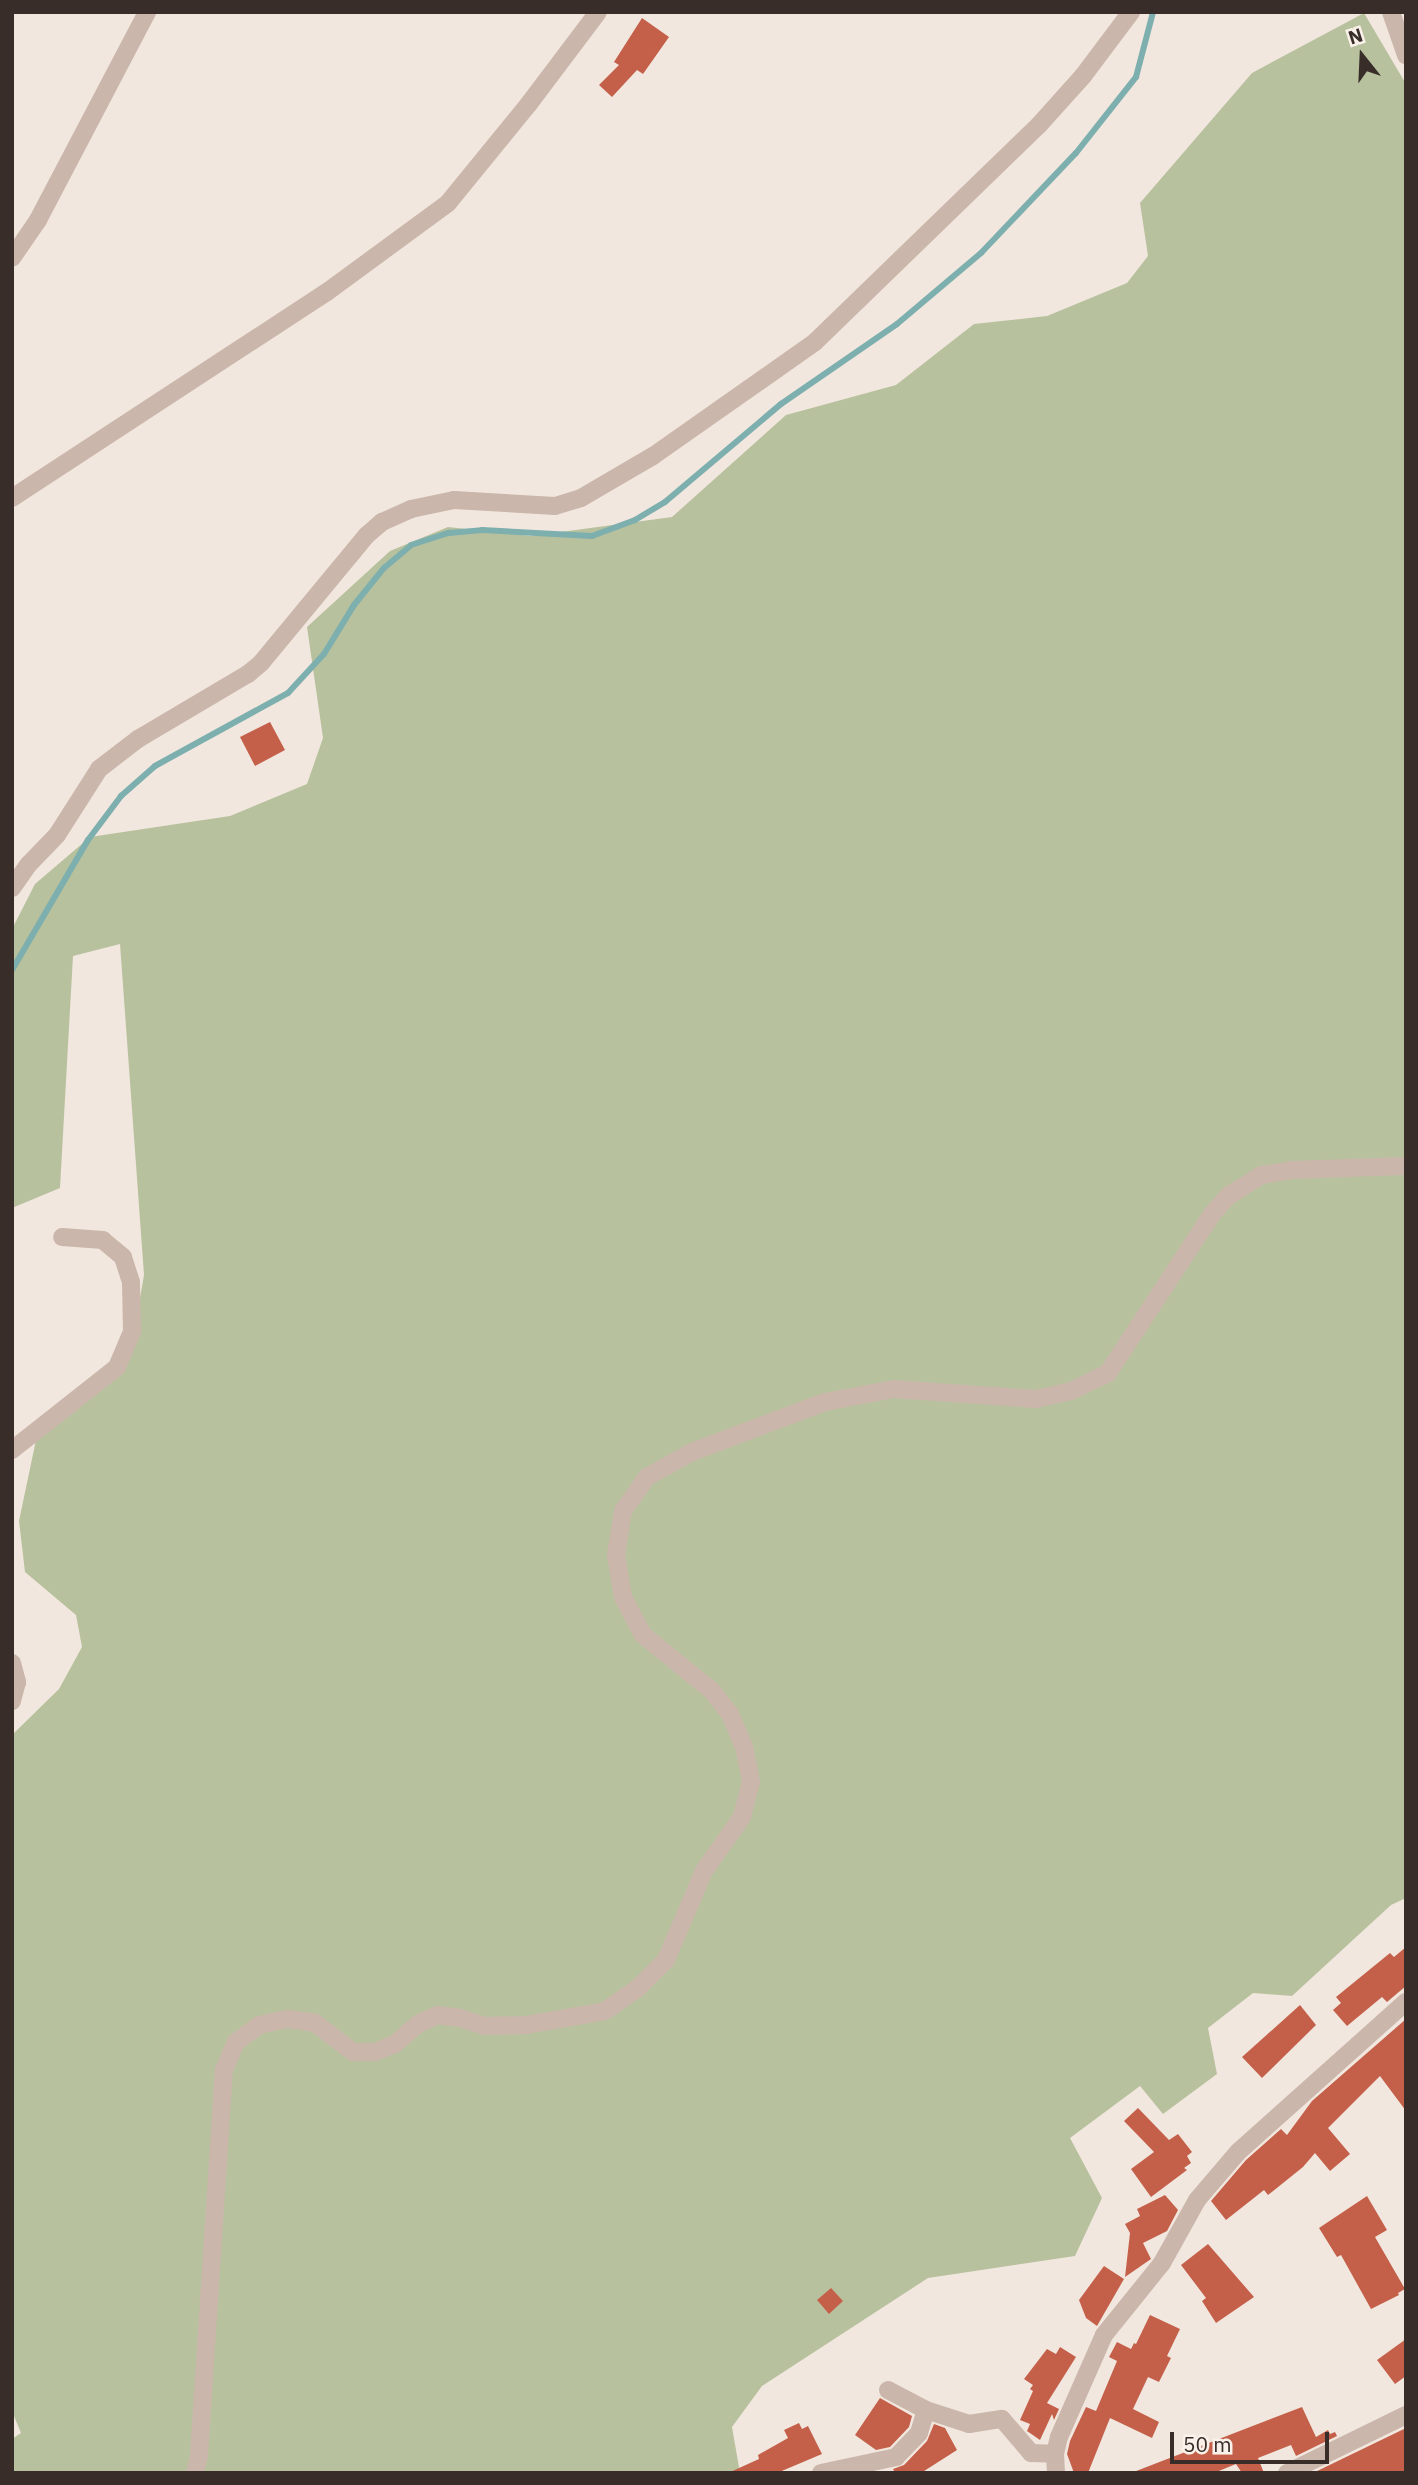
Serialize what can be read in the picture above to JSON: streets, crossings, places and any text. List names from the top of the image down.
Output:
{
  "scale_bar": "50 m",
  "north": "top"
}
